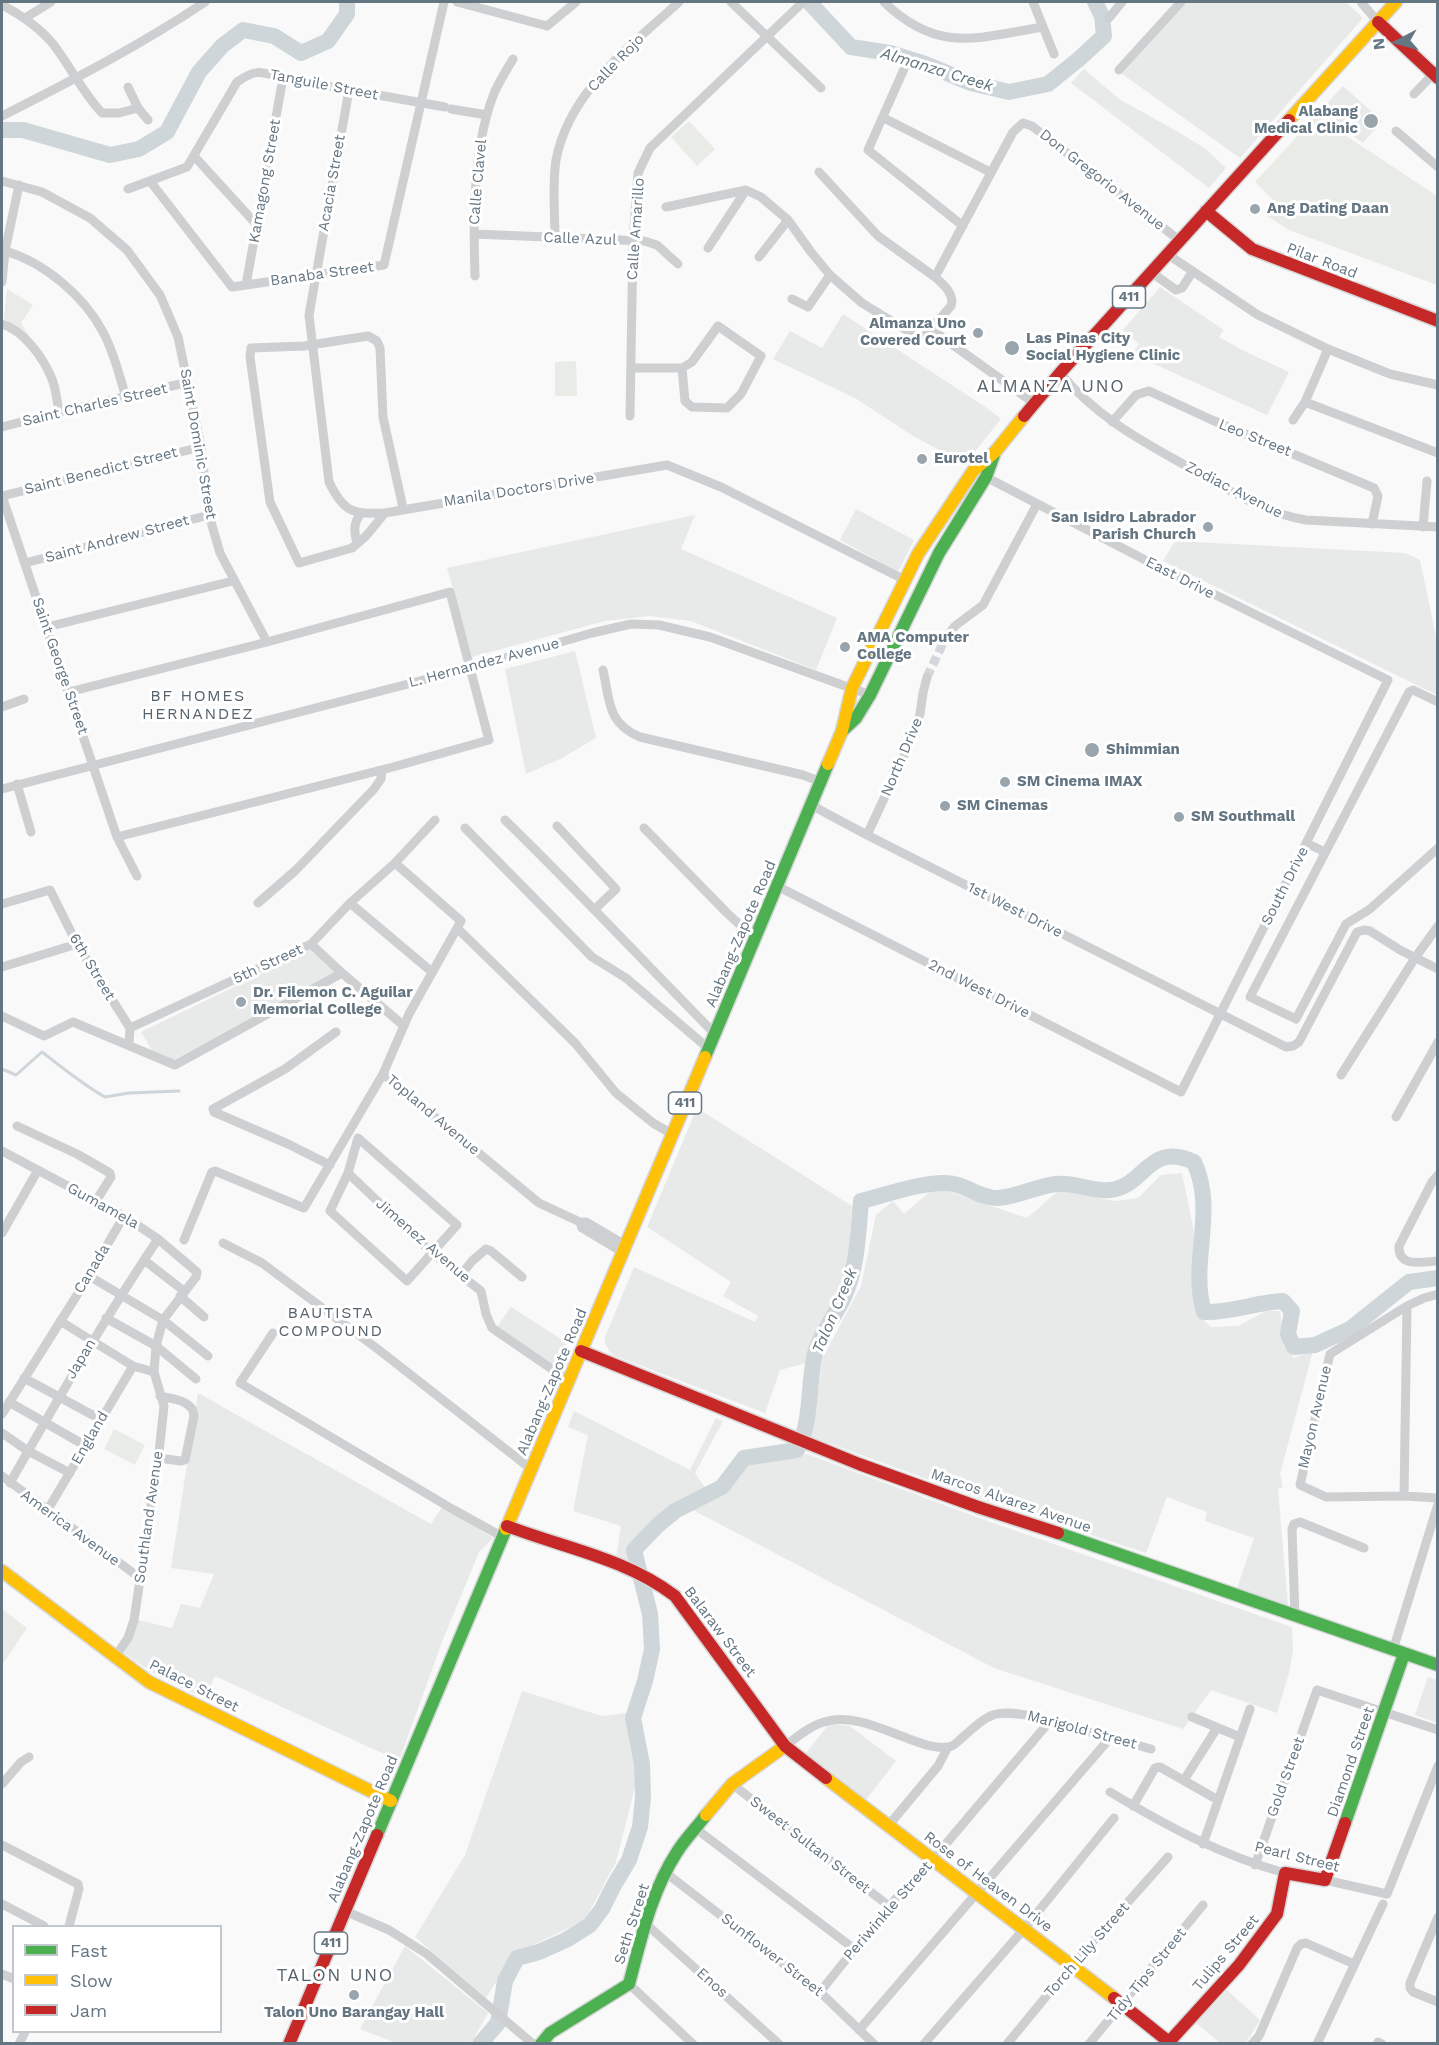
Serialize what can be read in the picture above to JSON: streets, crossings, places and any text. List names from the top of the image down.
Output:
{
  "streets": {
    "main road": [
      "Pilar Road",
      "411",
      "Alabang-Zapote Road",
      "Marcos Alvarez Avenue",
      "Balaraw Street",
      "Palace Street",
      "Diamond Street",
      "Pearl Street",
      "Rose of Heaven Drive",
      "Seth Street",
      "Tulips Street"
    ],
    "street": [
      "Calle Rojo",
      "Tanguile Street",
      "Don Gregorio Avenue",
      "Kamagong Street",
      "Calle Clavel",
      "Acacia Street",
      "Calle Amarillo",
      "Calle Azul",
      "Banaba Street",
      "Saint Charles Street",
      "Leo Street",
      "Saint Dominic Street",
      "Saint Benedict Street",
      "Manila Doctors Drive",
      "Zodiac Avenue",
      "Saint Andrew Street",
      "East Drive",
      "L. Hernandez Avenue",
      "Saint George Street",
      "North Drive",
      "South Drive",
      "1st West Drive",
      "5th Street",
      "6th Street",
      "2nd West Drive",
      "Topland Avenue",
      "Gumamela",
      "Jimenez Avenue",
      "Canada",
      "Japan",
      "Mayon Avenue",
      "England",
      "Southland Avenue",
      "America Avenue",
      "Marigold Street",
      "Gold Street",
      "Sweet Sultan Street",
      "Periwinkle Street",
      "Torch Lily Street",
      "Sunflower Street",
      "Tidy Tips Street",
      "Enos"
    ]
  },
  "crossings": [
    ["Calle Rojo", "Calle Azul"],
    ["Tanguile Street", "Kamagong Street"],
    ["Tanguile Street", "Calle Clavel"],
    ["Tanguile Street", "Acacia Street"],
    ["Tanguile Street", "Banaba Street"],
    ["Don Gregorio Avenue", "Alabang-Zapote Road"],
    ["Kamagong Street", "Banaba Street"],
    ["Calle Clavel", "Calle Azul"],
    ["Acacia Street", "Banaba Street"],
    ["Calle Amarillo", "Calle Azul"],
    ["Pilar Road", "Alabang-Zapote Road"],
    ["Saint Charles Street", "Saint Dominic Street"],
    ["Leo Street", "Zodiac Avenue"],
    ["Saint Dominic Street", "Saint Benedict Street"],
    ["Saint Dominic Street", "Saint Andrew Street"],
    ["Saint Benedict Street", "Saint George Street"],
    ["Manila Doctors Drive", "Alabang-Zapote Road"],
    ["Zodiac Avenue", "Alabang-Zapote Road"],
    ["Saint Andrew Street", "Saint George Street"],
    ["East Drive", "South Drive"],
    ["East Drive", "Alabang-Zapote Road"],
    ["L. Hernandez Avenue", "Saint George Street"],
    ["L. Hernandez Avenue", "Alabang-Zapote Road"],
    ["North Drive", "1st West Drive"],
    ["South Drive", "1st West Drive"],
    ["South Drive", "2nd West Drive"],
    ["1st West Drive", "Alabang-Zapote Road"],
    ["Alabang-Zapote Road", "2nd West Drive"],
    ["Alabang-Zapote Road", "Topland Avenue"],
    ["Alabang-Zapote Road", "Jimenez Avenue"],
    ["Alabang-Zapote Road", "Marcos Alvarez Avenue"],
    ["Alabang-Zapote Road", "Balaraw Street"],
    ["Alabang-Zapote Road", "Palace Street"],
    ["5th Street", "6th Street"],
    ["Gumamela", "Canada"],
    ["Gumamela", "Japan"],
    ["Japan", "America Avenue"],
    ["England", "America Avenue"],
    ["Marcos Alvarez Avenue", "Diamond Street"],
    ["Southland Avenue", "America Avenue"],
    ["Southland Avenue", "Palace Street"],
    ["Balaraw Street", "Rose of Heaven Drive"],
    ["Balaraw Street", "Seth Street"],
    ["Marigold Street", "Periwinkle Street"],
    ["Diamond Street", "Gold Street"],
    ["Diamond Street", "Pearl Street"],
    ["Gold Street", "Pearl Street"],
    ["Sweet Sultan Street", "Periwinkle Street"],
    ["Sweet Sultan Street", "Seth Street"],
    ["Pearl Street", "Tulips Street"],
    ["Rose of Heaven Drive", "Periwinkle Street"],
    ["Rose of Heaven Drive", "Seth Street"],
    ["Rose of Heaven Drive", "Torch Lily Street"],
    ["Rose of Heaven Drive", "Tulips Street"],
    ["Rose of Heaven Drive", "Tidy Tips Street"],
    ["Periwinkle Street", "Sunflower Street"],
    ["Seth Street", "Sunflower Street"],
    ["Seth Street", "Enos"]
  ],
  "districts": [
    "ALMANZA UNO",
    "BF HOMES HERNANDEZ",
    "BAUTISTA COMPOUND",
    "TALON UNO"
  ],
  "water": ["Almanza Creek", "Talon Creek"],
  "places": [
    "Alabang Medical Clinic",
    "Ang Dating Daan",
    "Almanza Uno Covered Court",
    "Las Pinas City Social Hygiene Clinic",
    "Eurotel",
    "San Isidro Labrador Parish Church",
    "AMA Computer College",
    "Shimmian",
    "SM Cinema IMAX",
    "SM Cinemas",
    "SM Southmall",
    "Dr. Filemon C. Aguilar Memorial College",
    "Talon Uno Barangay Hall"
  ],
  "legend": ["Fast", "Slow", "Jam"],
  "north": "left"
}
